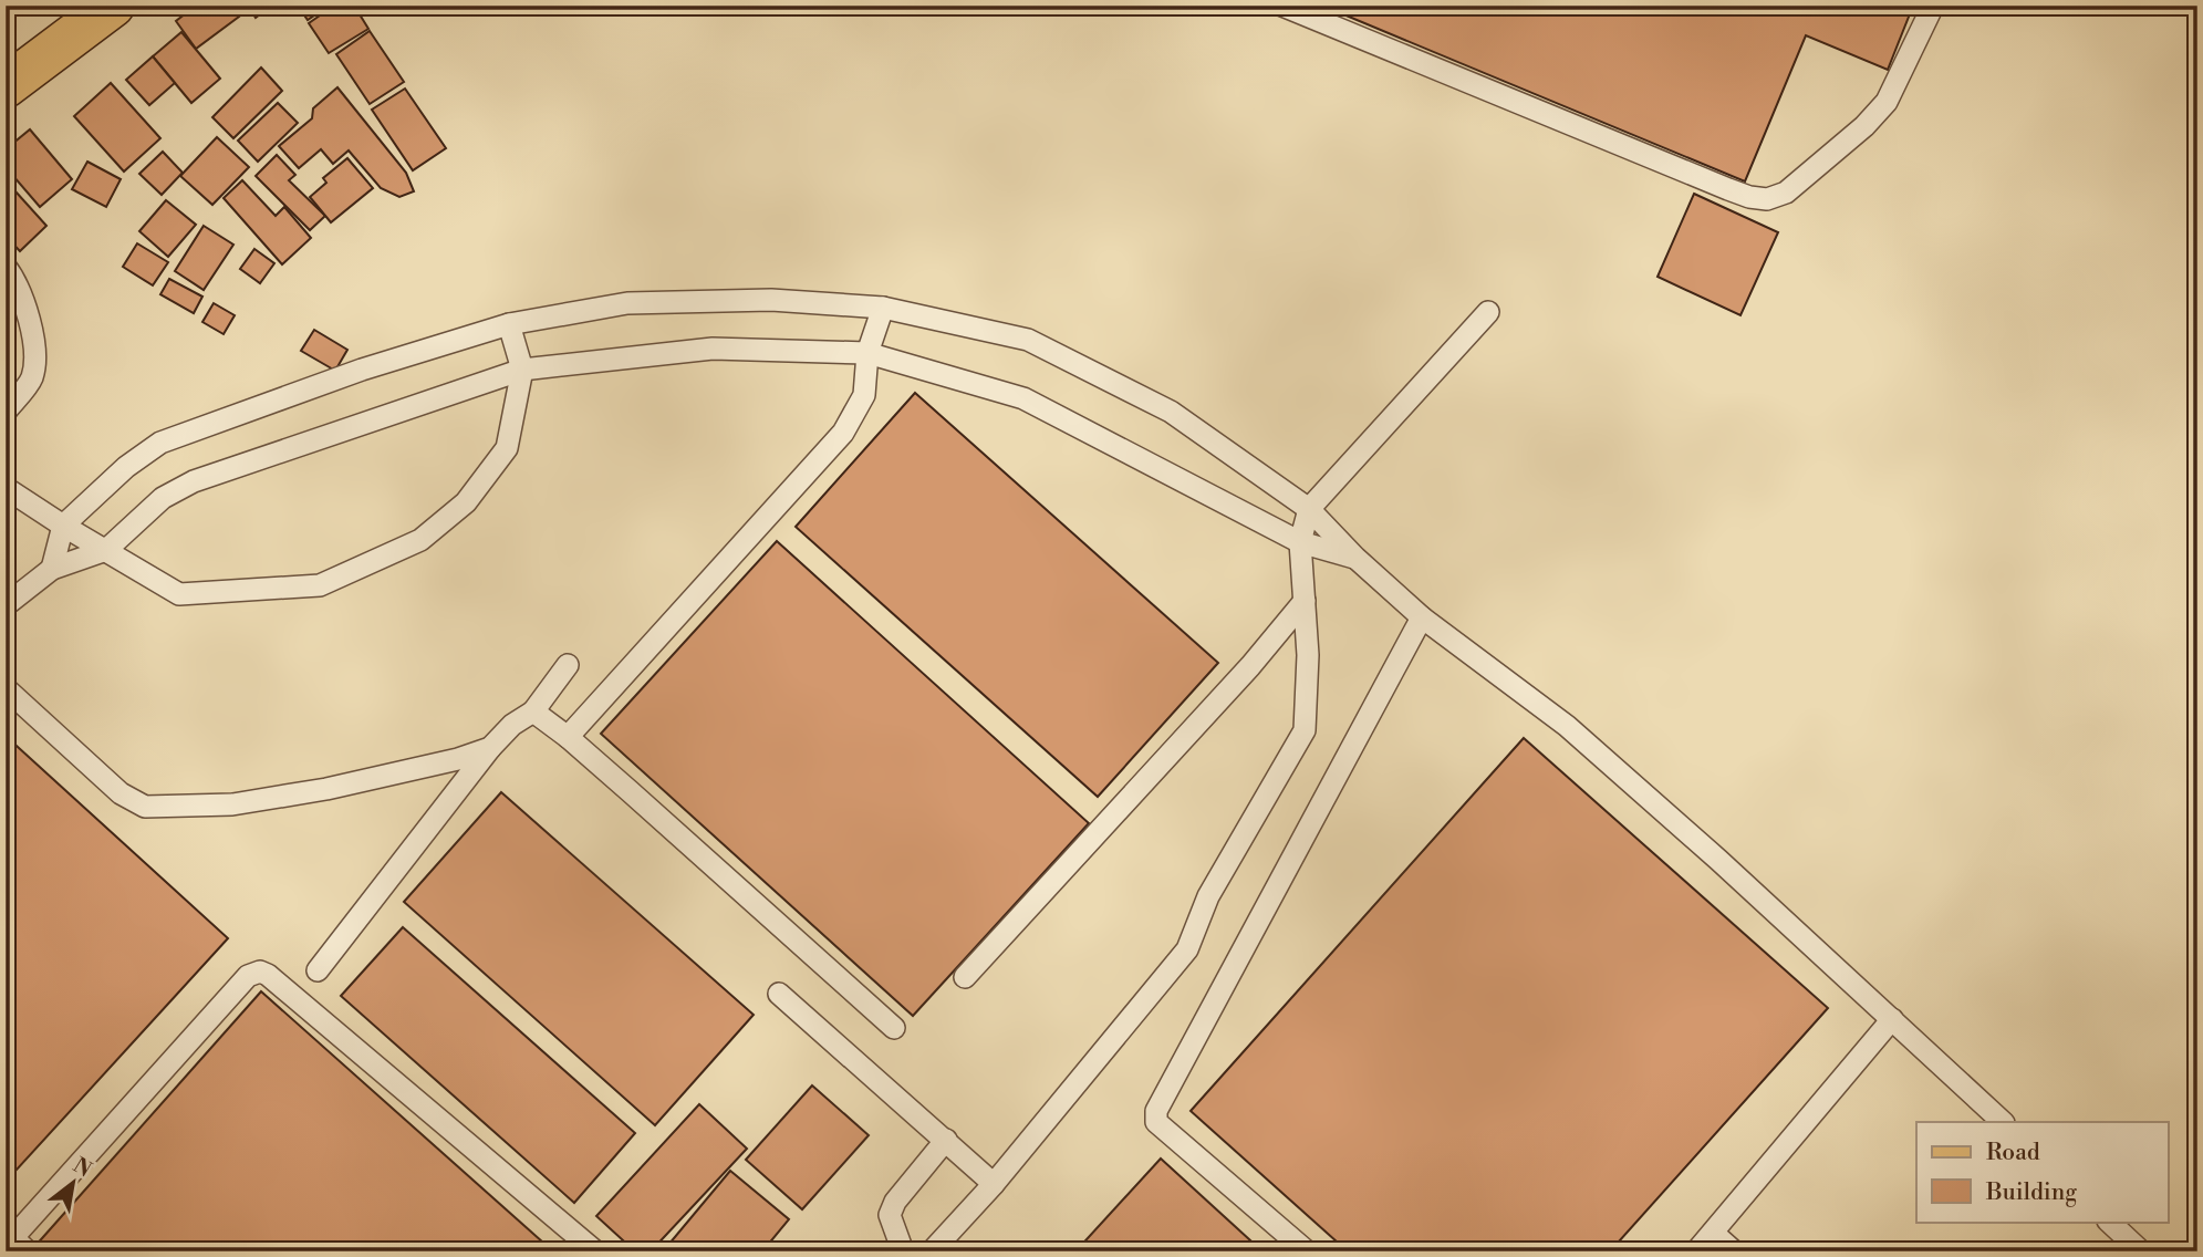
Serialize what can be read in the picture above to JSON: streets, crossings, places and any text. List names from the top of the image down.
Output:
{
  "legend": ["Road", "Building"],
  "north": "top right"
}
